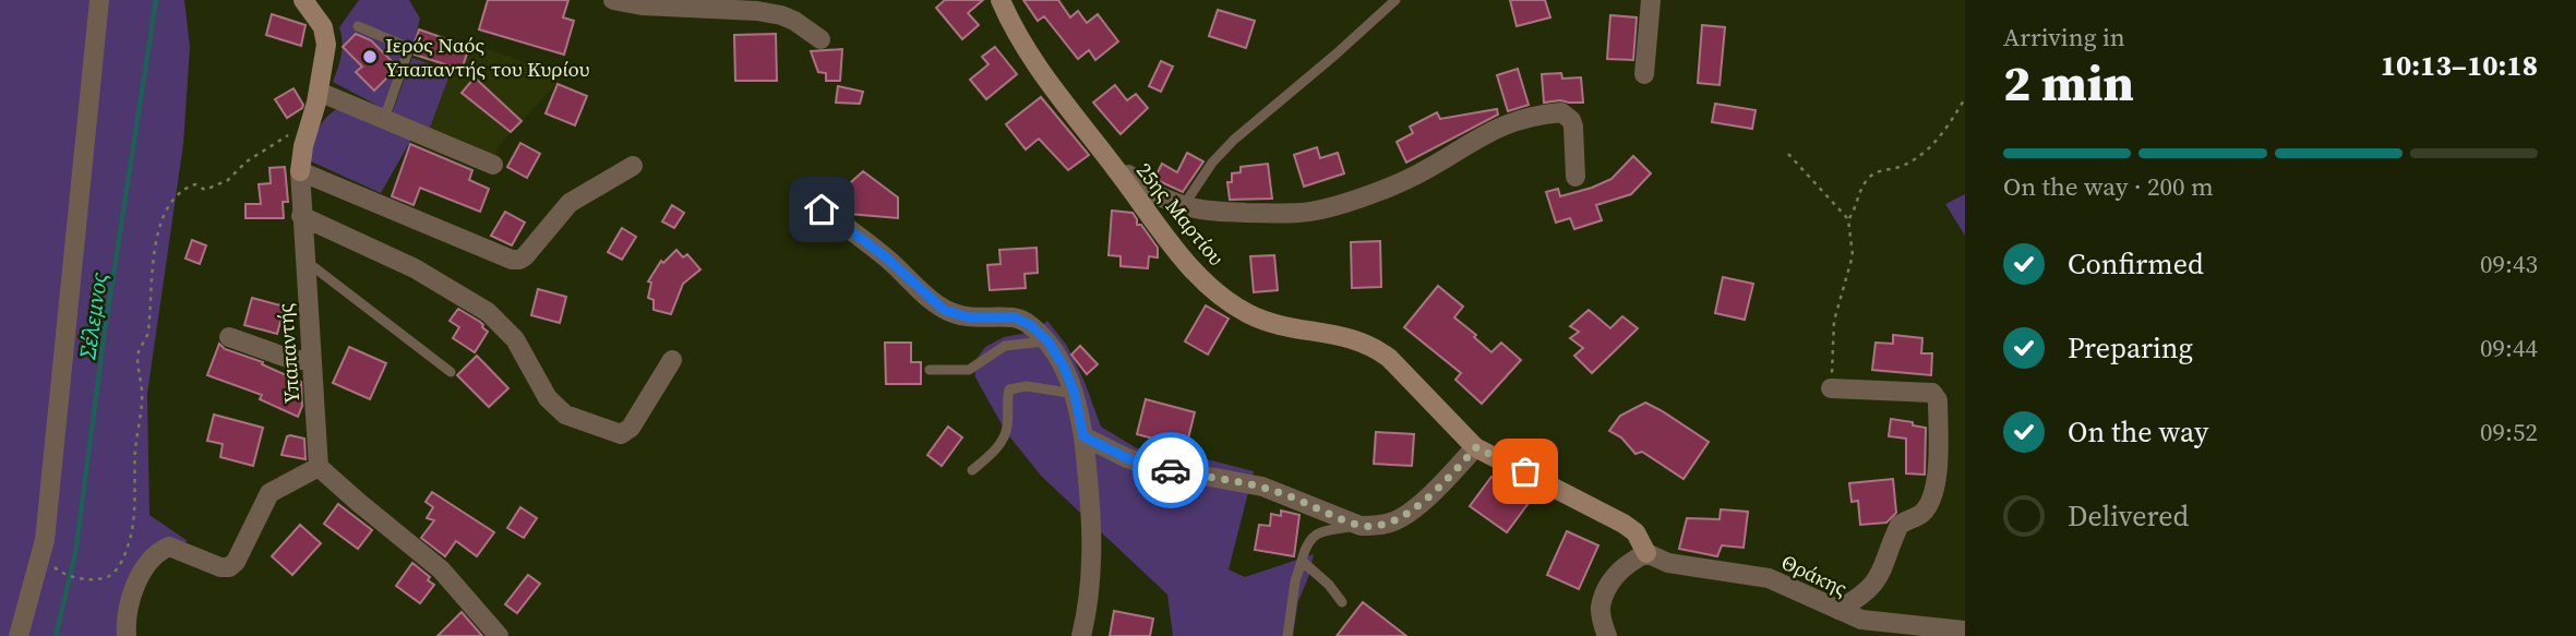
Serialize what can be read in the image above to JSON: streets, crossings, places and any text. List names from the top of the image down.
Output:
{
  "streets": {
    "street": ["25ης Μαρτίου", "Υπαπαντής", "Θράκης"]
  },
  "crossings": [
    ["25ης Μαρτίου", "Θράκης"]
  ],
  "water": ["Σέλεμνος"],
  "places": ["Ιερός Ναός Υπαπαντής του Κυρίου"],
  "page": {
    "heading": ["2 min", "Arriving in", "10:13–10:18"],
    "bar": "On the way · 200 m",
    "list": [
      ["Confirmed", "09:43"],
      ["Preparing", "09:44"],
      ["On the way", "09:52"],
      "Delivered"
    ]
  }
}
